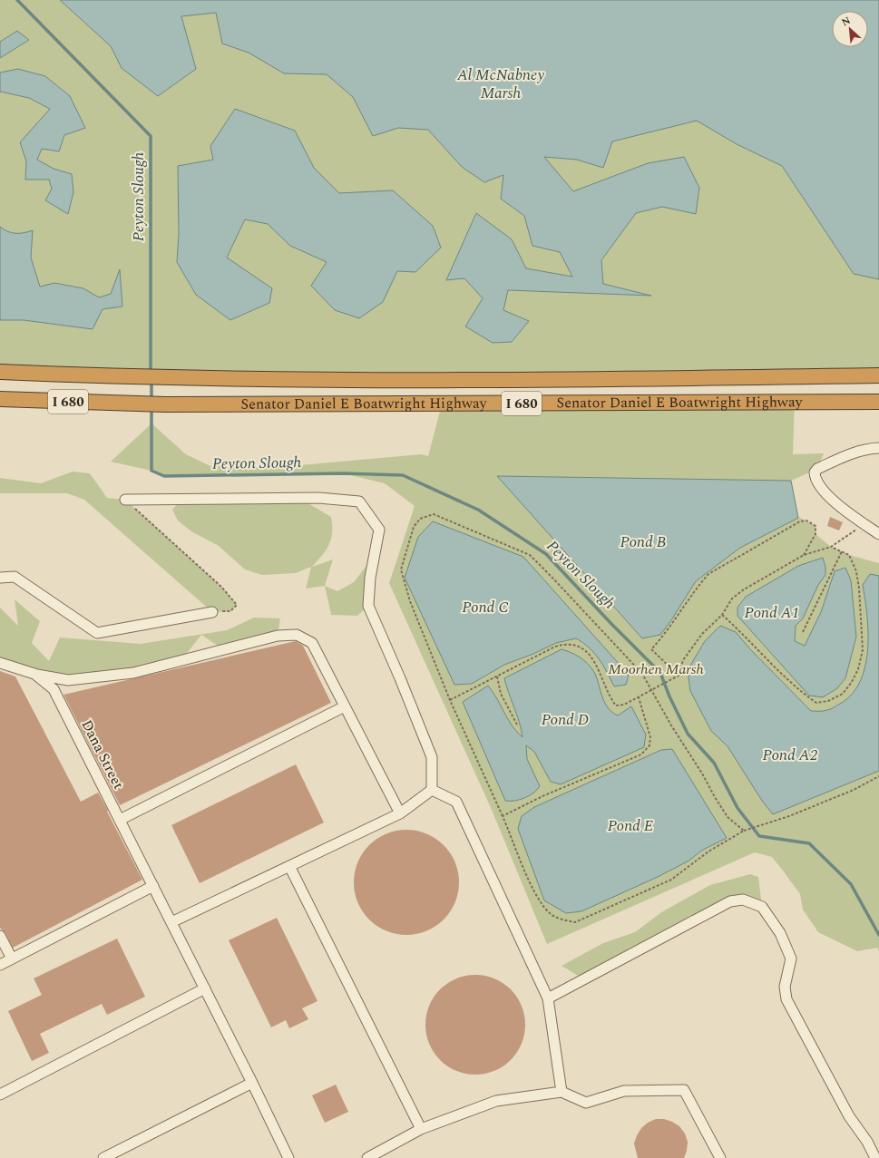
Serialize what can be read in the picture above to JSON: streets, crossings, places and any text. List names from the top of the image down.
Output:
{
  "streets": {
    "highway": ["I 680", "Senator Daniel E Boatwright Highway"],
    "street": ["Dana Street"]
  },
  "water": [
    "Al McNabney Marsh",
    "Peyton Slough",
    "Pond B",
    "Pond C",
    "Pond A1",
    "Pond D",
    "Pond A2",
    "Pond E"
  ],
  "parks": ["Moorhen Marsh"],
  "north": "top left"
}
